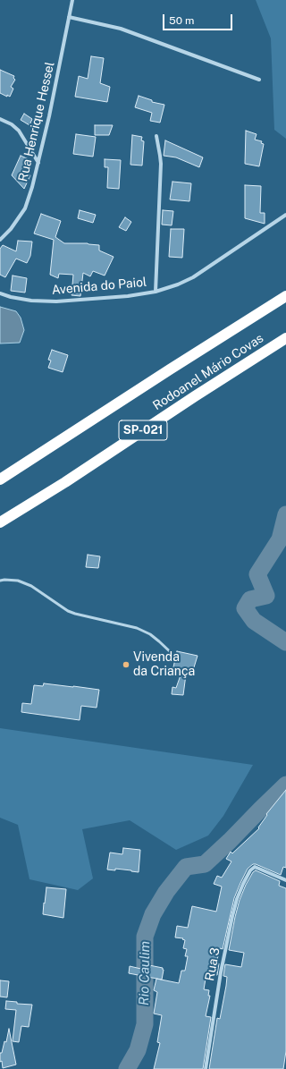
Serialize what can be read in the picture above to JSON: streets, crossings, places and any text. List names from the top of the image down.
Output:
{
  "streets": {
    "highway": ["Rodoanel Mário Covas", "SP-021"],
    "street": ["Rua Henrique Hessel", "Avenida do Paiol", "Rua 3"]
  },
  "water": ["Rio Caulim"],
  "places": ["Vivenda da Criança"],
  "scale_bar": "50 m"
}
